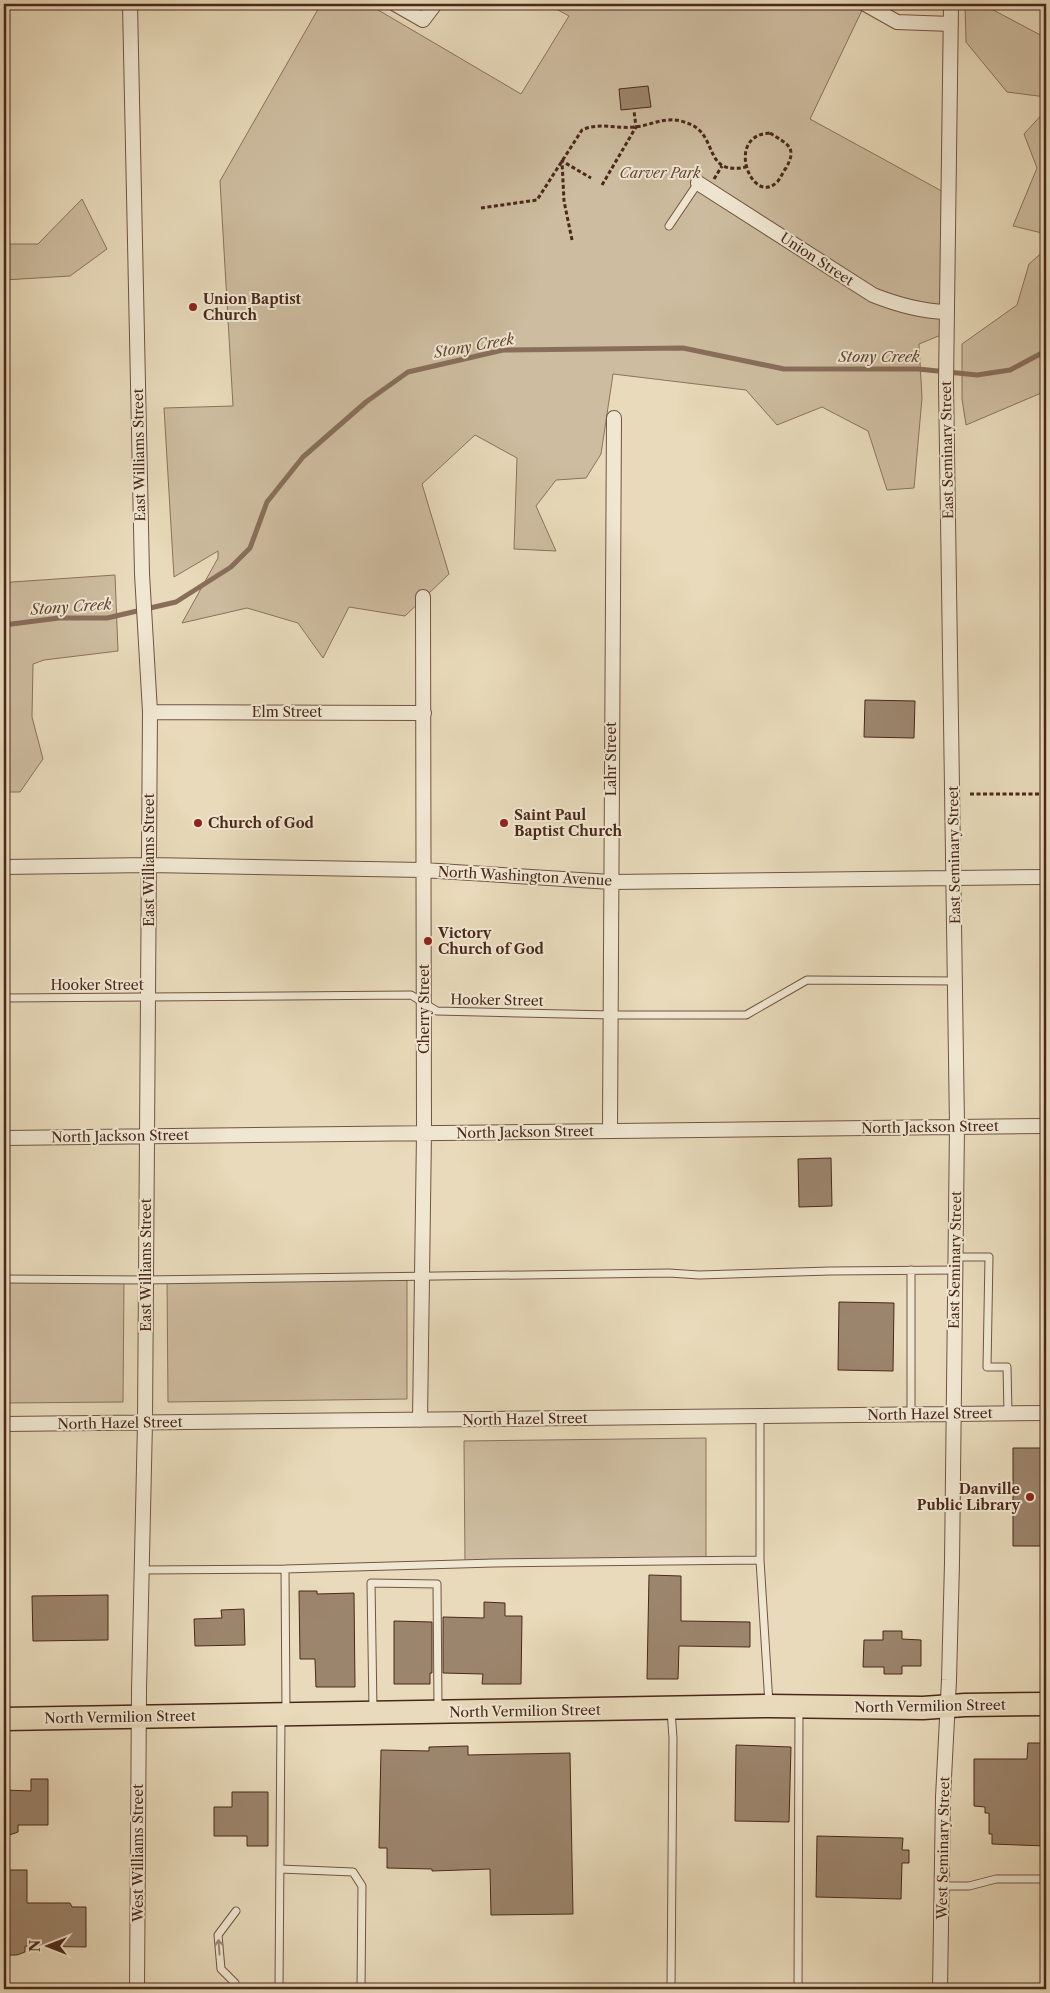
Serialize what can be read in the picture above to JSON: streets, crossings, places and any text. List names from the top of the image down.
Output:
{
  "streets": {
    "main road": ["North Vermilion Street"],
    "street": [
      "Union Street",
      "East Seminary Street",
      "East Williams Street",
      "Elm Street",
      "Lahr Street",
      "North Washington Avenue",
      "Cherry Street",
      "North Jackson Street",
      "North Hazel Street",
      "West Seminary Street",
      "West Williams Street"
    ],
    "lane": ["Hooker Street"]
  },
  "crossings": [
    ["Union Street", "East Seminary Street"],
    ["East Seminary Street", "North Washington Avenue"],
    ["East Seminary Street", "Hooker Street"],
    ["East Seminary Street", "North Jackson Street"],
    ["East Seminary Street", "North Hazel Street"],
    ["East Seminary Street", "North Vermilion Street"],
    ["East Seminary Street", "West Seminary Street"],
    ["East Williams Street", "Elm Street"],
    ["East Williams Street", "North Washington Avenue"],
    ["East Williams Street", "Hooker Street"],
    ["East Williams Street", "North Jackson Street"],
    ["East Williams Street", "North Hazel Street"],
    ["East Williams Street", "North Vermilion Street"],
    ["East Williams Street", "West Williams Street"],
    ["Elm Street", "Cherry Street"],
    ["Lahr Street", "North Washington Avenue"],
    ["Lahr Street", "Hooker Street"],
    ["Lahr Street", "North Jackson Street"],
    ["North Washington Avenue", "Cherry Street"],
    ["Hooker Street", "Cherry Street"],
    ["Cherry Street", "North Jackson Street"],
    ["Cherry Street", "North Hazel Street"],
    ["North Vermilion Street", "West Seminary Street"],
    ["North Vermilion Street", "West Williams Street"]
  ],
  "water": ["Stony Creek"],
  "parks": ["Carver Park"],
  "places": [
    "Union Baptist Church",
    "Church of God",
    "Saint Paul Baptist Church",
    "Victory Church of God",
    "Danville Public Library"
  ],
  "north": "left"
}
